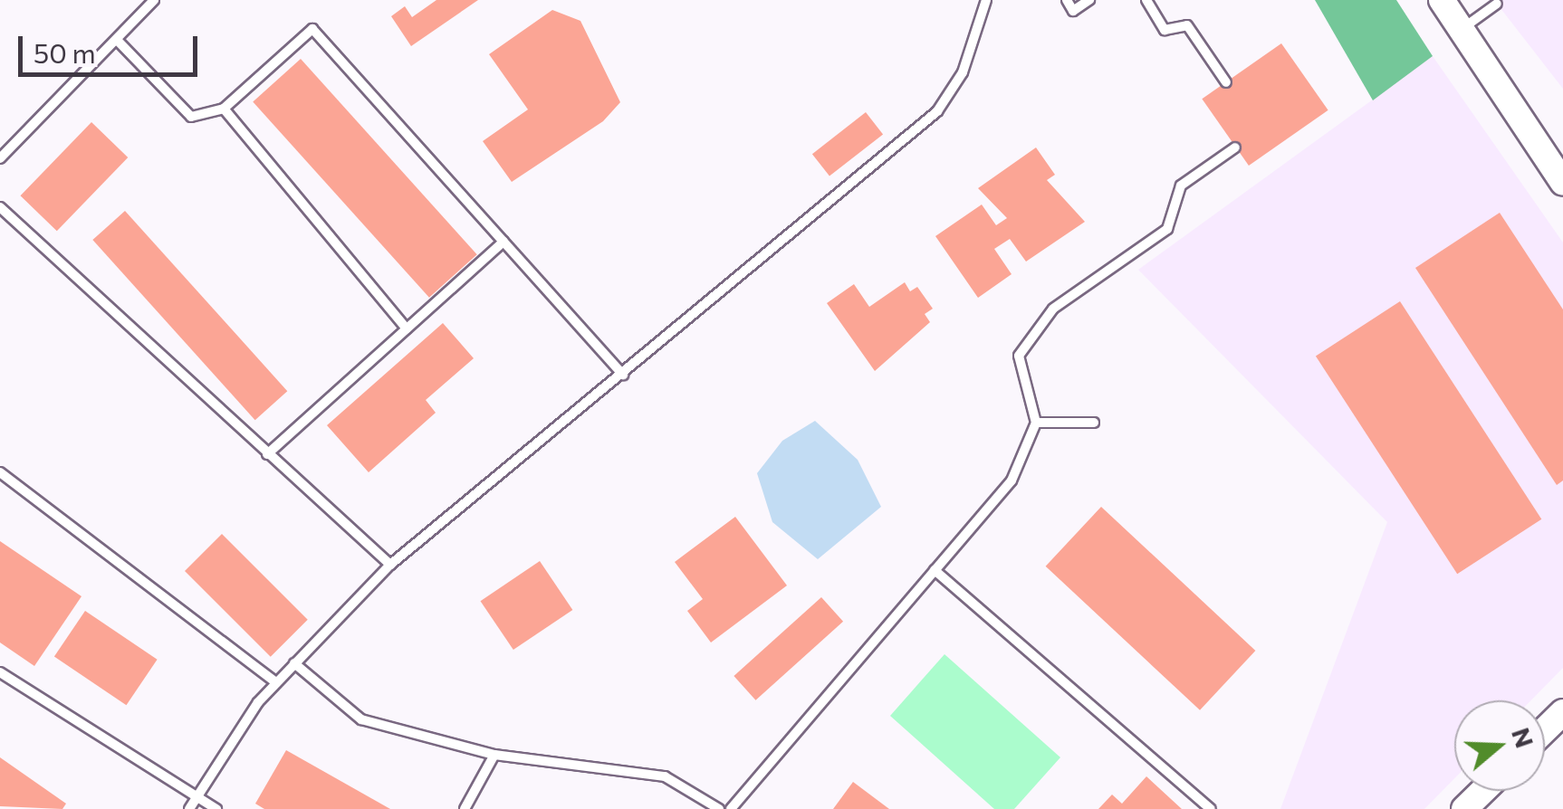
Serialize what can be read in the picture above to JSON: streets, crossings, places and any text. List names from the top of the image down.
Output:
{
  "scale_bar": "50 m",
  "north": "right"
}
